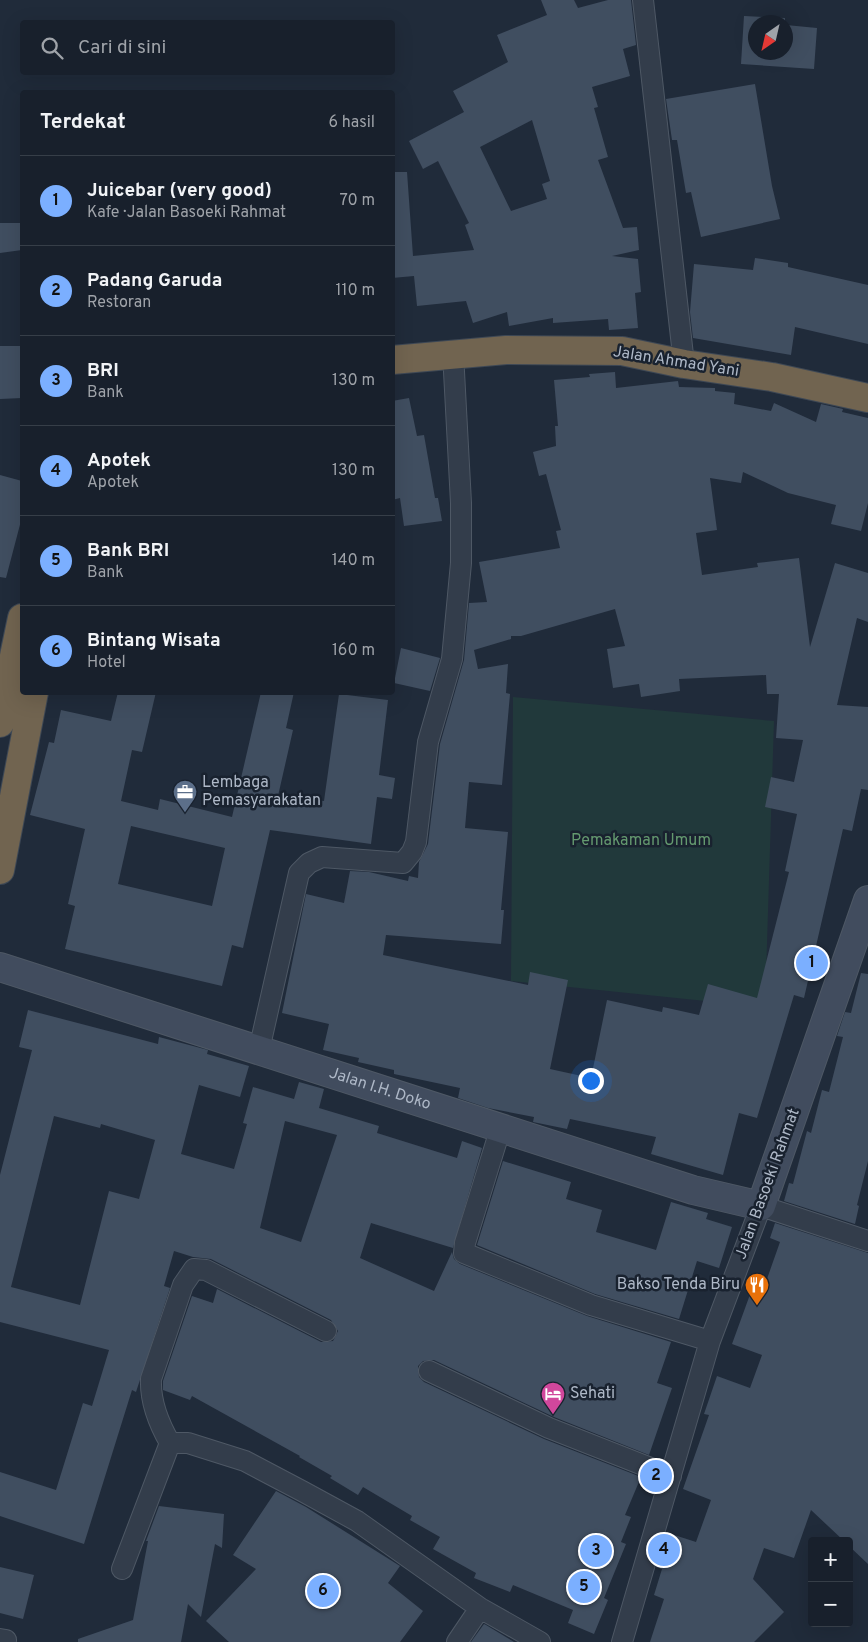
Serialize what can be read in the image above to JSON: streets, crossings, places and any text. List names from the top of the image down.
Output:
{
  "streets": {
    "highway": ["Jalan Ahmad Yani"],
    "street": ["Jalan I.H. Doko", "Jalan Basoeki Rahmat"]
  },
  "crossings": [
    ["Jalan I.H. Doko", "Jalan Basoeki Rahmat"]
  ],
  "parks": ["Pemakaman Umum"],
  "places": {
    "office": ["Lembaga Pemasyarakatan"],
    "restaurant": ["Bakso Tenda Biru"],
    "hotel": ["Sehati"]
  },
  "north": "bottom left",
  "page": {
    "search": "Cari di sini",
    "heading": ["Terdekat", "6 hasil"],
    "list": [
      {
        "mark": "1",
        "name": "Juicebar (very good)",
        "note": "Kafe · Jalan Basoeki Rahmat",
        "value": "70 m"
      },
      {
        "mark": "2",
        "name": "Padang Garuda",
        "note": "Restoran",
        "value": "110 m"
      },
      {
        "mark": "3",
        "name": "BRI",
        "note": "Bank",
        "value": "130 m"
      },
      {
        "mark": "4",
        "name": "Apotek",
        "note": "Apotek",
        "value": "130 m"
      },
      {
        "mark": "5",
        "name": "Bank BRI",
        "note": "Bank",
        "value": "140 m"
      },
      {
        "mark": "6",
        "name": "Bintang Wisata",
        "note": "Hotel",
        "value": "160 m"
      }
    ],
    "pins": [
      "1",
      "2",
      "4",
      "3",
      "5",
      "6"
    ],
    "map_buttons": ["+", "−"]
  }
}
